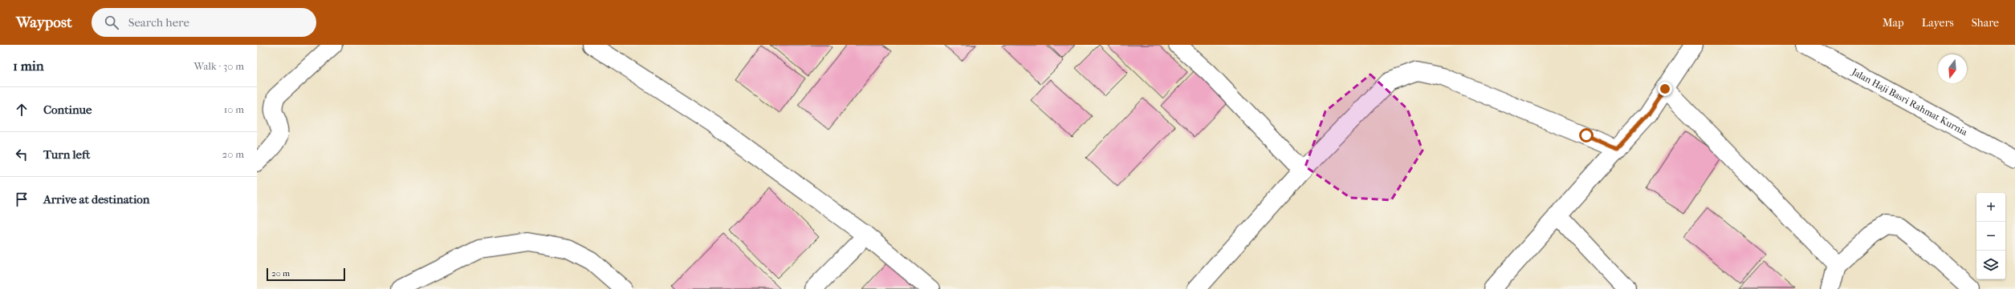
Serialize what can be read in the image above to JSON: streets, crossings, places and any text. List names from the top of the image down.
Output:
{
  "streets": {
    "street": ["Jalan Haji Basri Rahmat Kurnia"]
  },
  "scale_bar": "20 m",
  "north": "bottom",
  "page": {
    "header": "Waypost",
    "search": "Search here",
    "nav": ["Map", "Layers", "Share"],
    "heading": ["1 min", "Walk · 30 m"],
    "list": [
      ["Continue", "10 m"],
      ["Turn left", "20 m"],
      "Arrive at destination"
    ],
    "map_buttons": ["+", "−"],
    "scale": "20 m"
  }
}
